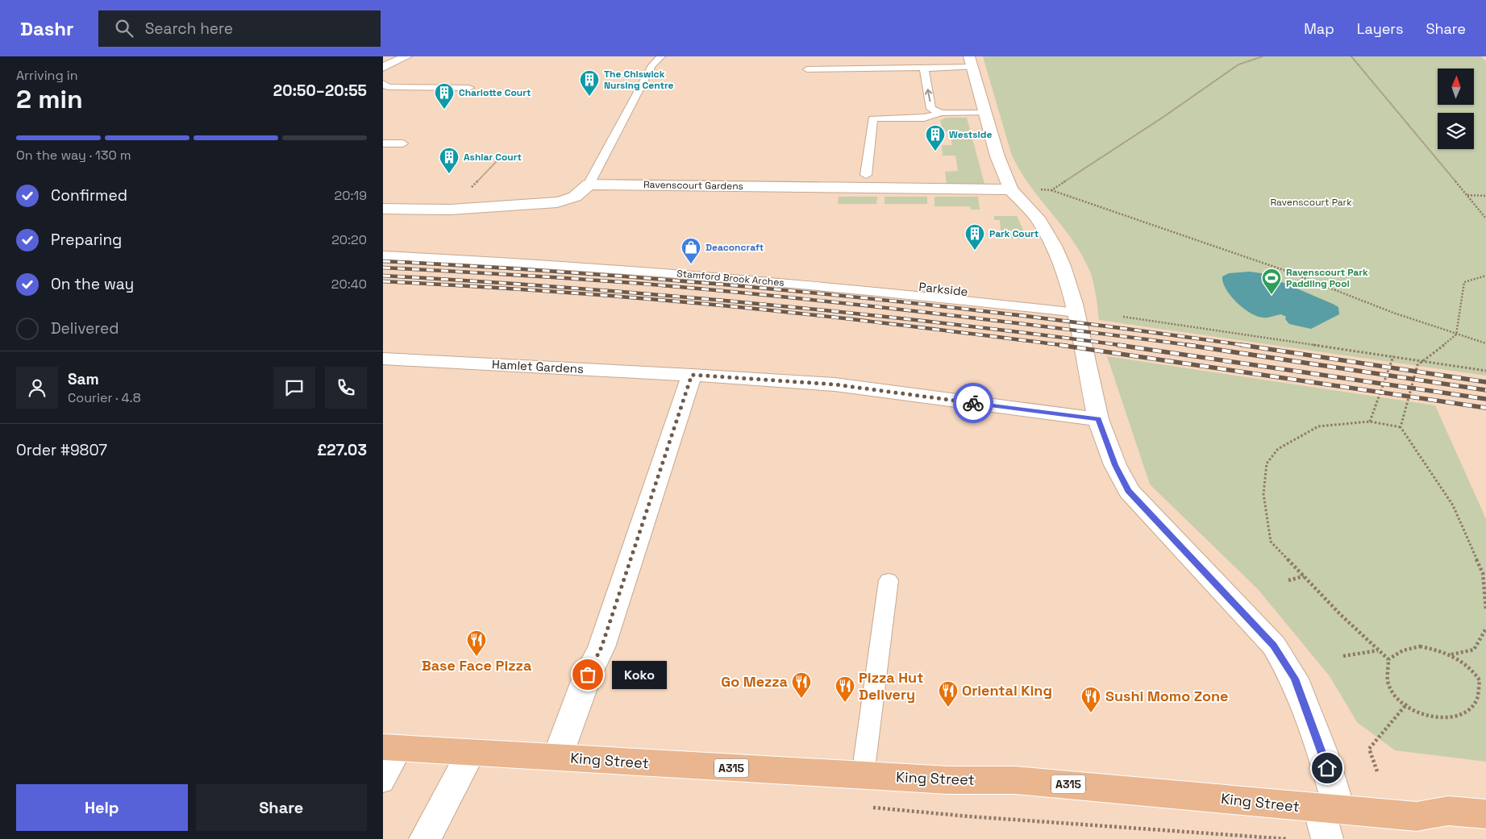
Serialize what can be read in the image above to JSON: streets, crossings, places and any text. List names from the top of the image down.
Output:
{
  "streets": {
    "main road": ["King Street", "A315"],
    "street": ["Ravenscourt Gardens", "Hamlet Gardens"],
    "lane": ["Stamford Brook Arches", "Parkside"]
  },
  "crossings": [
    ["Stamford Brook Arches", "Parkside"]
  ],
  "parks": ["Ravenscourt Park"],
  "places": {
    "building": [
      "The Chiswick Nursing Centre",
      "Charlotte Court",
      "Westside",
      "Ashlar Court",
      "Park Court"
    ],
    "shop": ["Deaconcraft"],
    "sports": ["Ravenscourt Park Paddling Pool"],
    "restaurant": [
      "Base Face Pizza",
      "Go Mezza",
      "Pizza Hut Delivery",
      "Oriental King",
      "Sushi Momo Zone"
    ],
    "other": ["Koko"]
  },
  "north": "top",
  "page": {
    "header": "Dashr",
    "search": "Search here",
    "nav": ["Map", "Layers", "Share"],
    "heading": ["2 min", "Arriving in", "20:50–20:55"],
    "panel": [
      "Sam",
      "Courier · 4.8",
      "Order #9807",
      "£27.03"
    ],
    "bar": "On the way · 130 m",
    "list": [
      ["Confirmed", "20:19"],
      ["Preparing", "20:20"],
      ["On the way", "20:40"],
      "Delivered"
    ],
    "bubble": "Koko",
    "buttons": ["Help", "Share"]
  }
}
